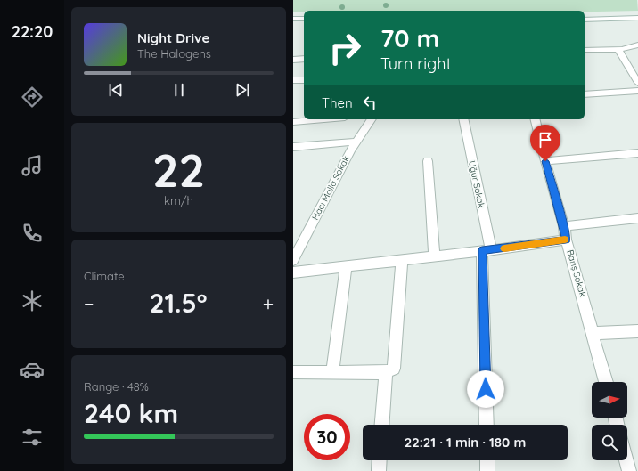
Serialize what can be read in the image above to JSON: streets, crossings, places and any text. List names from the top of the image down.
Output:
{
  "streets": {
    "street": ["Uğur Sokak", "Hacı Molla Sokak", "Barış Sokak"]
  },
  "north": "right",
  "page": {
    "tabs": "22:20",
    "turn": ["70 m", "Turn right"],
    "song": ["Night Drive", "The Halogens"],
    "then": "Then",
    "tile": [
      ["22", "km/h"],
      "Climate",
      ["Range · 48%", "240 km"]
    ],
    "heat": ["−", "21.5°", "+"],
    "limit": "30",
    "trip": "22:21 · 1 min · 180 m"
  }
}
